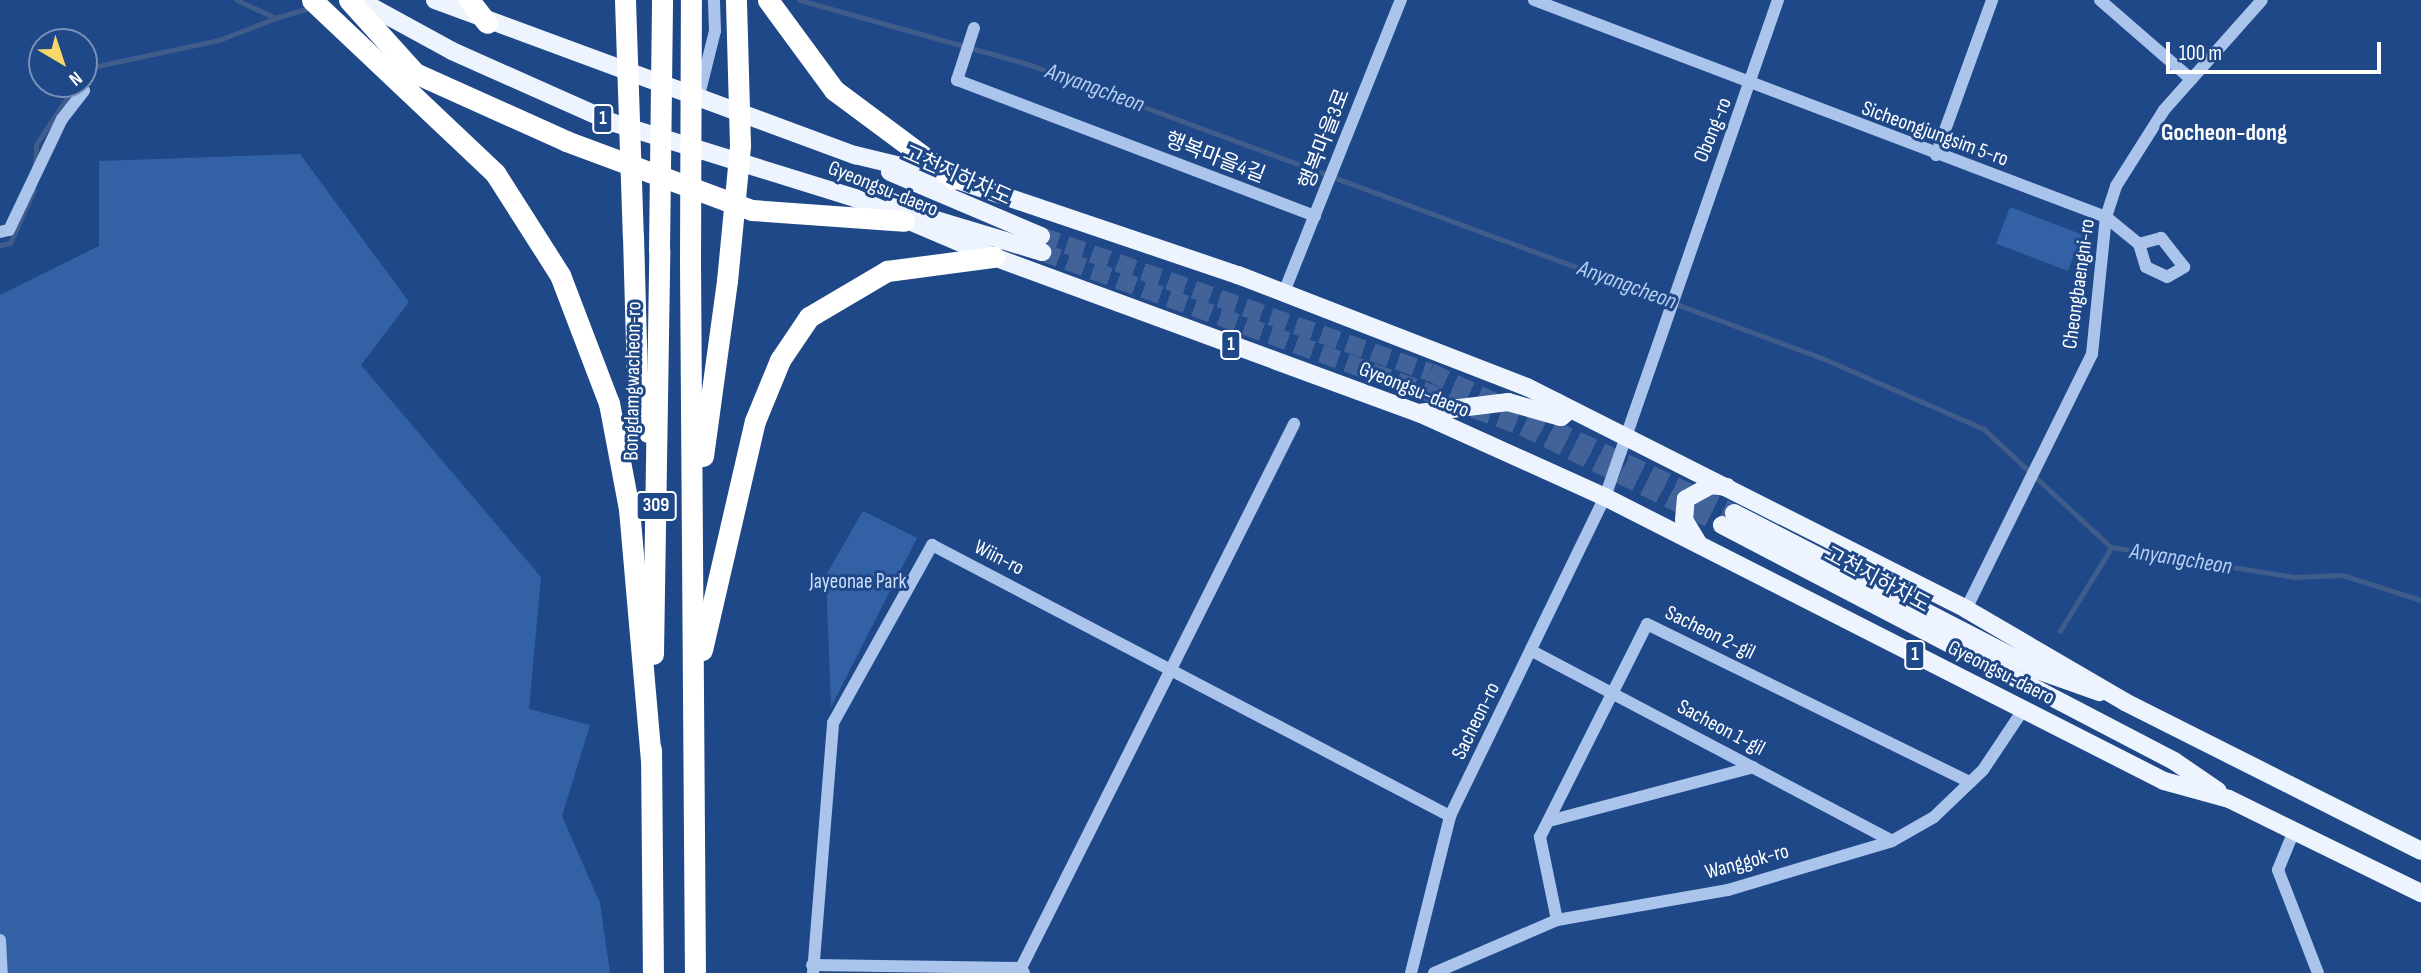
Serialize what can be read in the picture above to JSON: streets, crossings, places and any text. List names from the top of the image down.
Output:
{
  "streets": {
    "highway": ["Bongdamgwacheon-ro", "309"],
    "main road": ["1", "고천지하차도", "Gyeongsu-daero"],
    "street": [
      "Obong-ro",
      "Sicheongjungsim 5-ro",
      "행복마을3로",
      "행복마을4길",
      "Cheongbaengni-ro",
      "Wiin-ro",
      "Sacheon 2-gil",
      "Sacheon-ro",
      "Sacheon 1-gil",
      "Wanggok-ro"
    ]
  },
  "crossings": [
    ["Obong-ro", "Sicheongjungsim 5-ro"],
    ["Obong-ro", "Gyeongsu-daero"],
    ["Sicheongjungsim 5-ro", "Cheongbaengni-ro"],
    ["행복마을3로", "행복마을4길"],
    ["행복마을3로", "Gyeongsu-daero"],
    ["고천지하차도", "Gyeongsu-daero"],
    ["Gyeongsu-daero", "Cheongbaengni-ro"],
    ["Gyeongsu-daero", "Sacheon-ro"],
    ["Gyeongsu-daero", "Wanggok-ro"],
    ["Wiin-ro", "Sacheon-ro"],
    ["Sacheon 2-gil", "Sacheon 1-gil"],
    ["Sacheon 2-gil", "Wanggok-ro"],
    ["Sacheon-ro", "Sacheon 1-gil"],
    ["Sacheon 1-gil", "Wanggok-ro"]
  ],
  "districts": ["Gocheon-dong"],
  "water": ["Anyangcheon"],
  "parks": ["Jayeonae Park"],
  "scale_bar": "100 m",
  "north": "bottom right"
}
